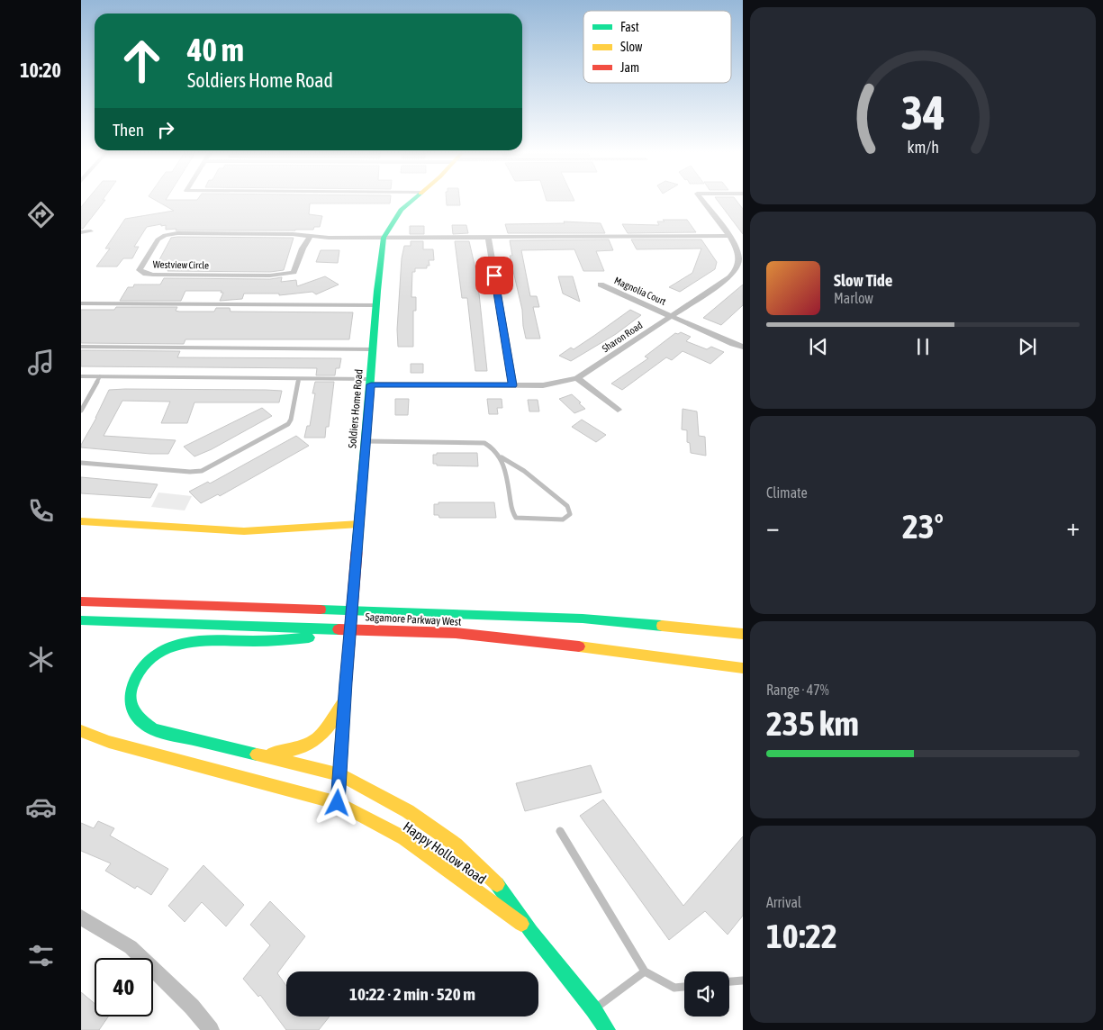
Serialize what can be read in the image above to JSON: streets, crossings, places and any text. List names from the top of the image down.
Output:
{
  "streets": {
    "main road": ["Soldiers Home Road", "Sagamore Parkway West", "Happy Hollow Road"],
    "street": ["Westview Circle", "Magnolia Court", "Sharon Road"]
  },
  "crossings": [
    ["Westview Circle", "Sharon Road"],
    ["Westview Circle", "Soldiers Home Road"],
    ["Magnolia Court", "Sharon Road"],
    ["Sharon Road", "Soldiers Home Road"]
  ],
  "legend": ["Fast", "Slow", "Jam"],
  "page": {
    "tabs": "10:20",
    "turn": ["40 m", "Soldiers Home Road"],
    "then": "Then",
    "song": ["Slow Tide", "Marlow"],
    "tile": [
      "Climate",
      ["Range · 47%", "235 km"],
      ["Arrival", "10:22"]
    ],
    "heat": ["−", "23°", "+"],
    "limit": "40",
    "trip": "10:22 · 2 min · 520 m",
    "gauge": ["34", "km/h"]
  }
}
